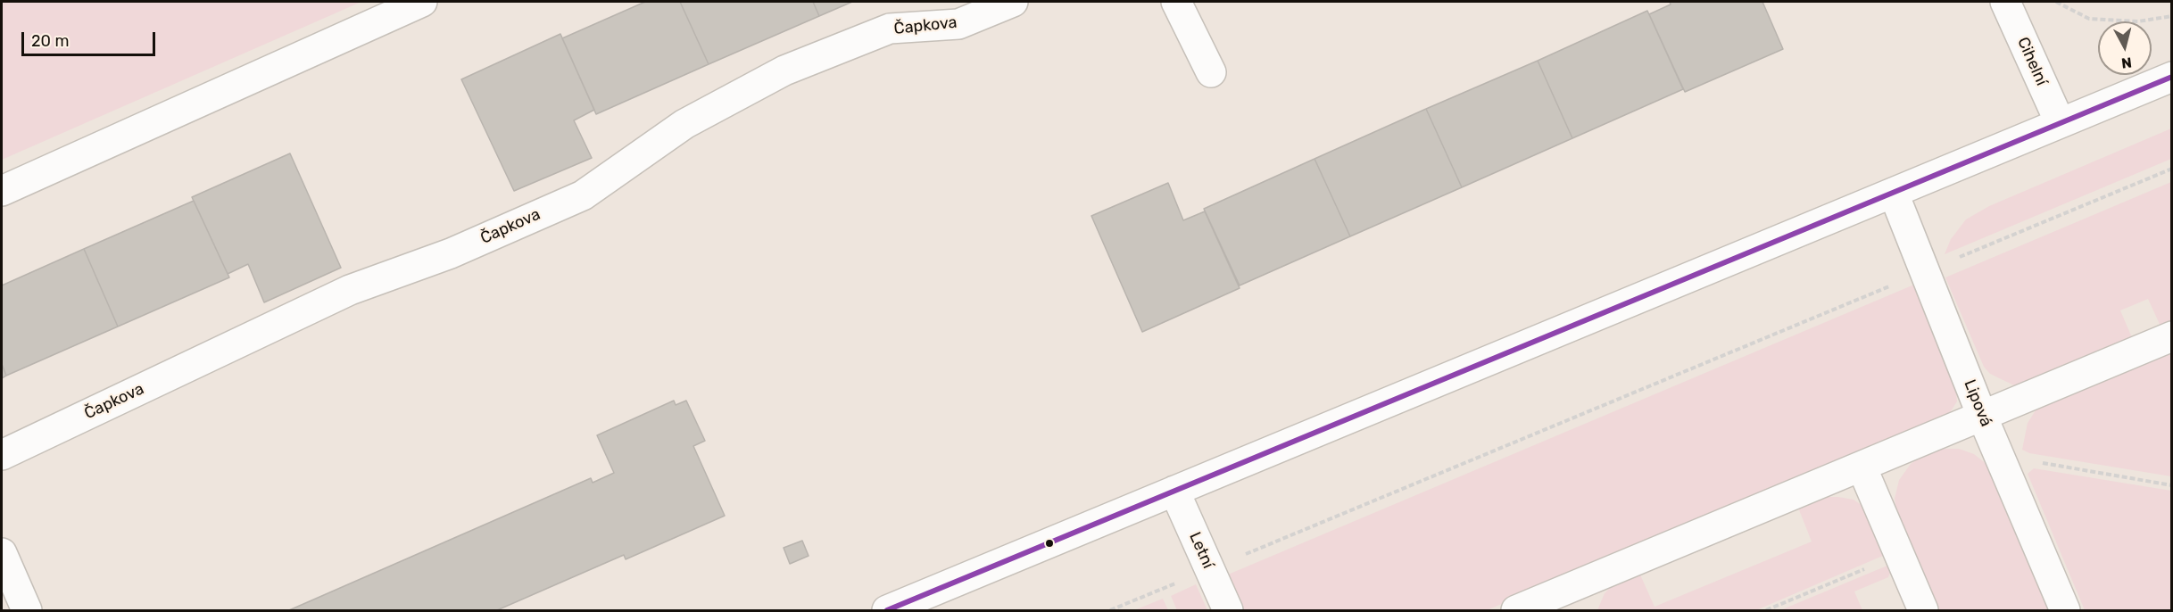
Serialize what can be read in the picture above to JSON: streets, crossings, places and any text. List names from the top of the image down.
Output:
{
  "streets": {
    "street": [
      "Čapkova",
      "Cihelní",
      "Lipová",
      "Letní"
    ]
  },
  "scale_bar": "20 m",
  "north": "bottom"
}
